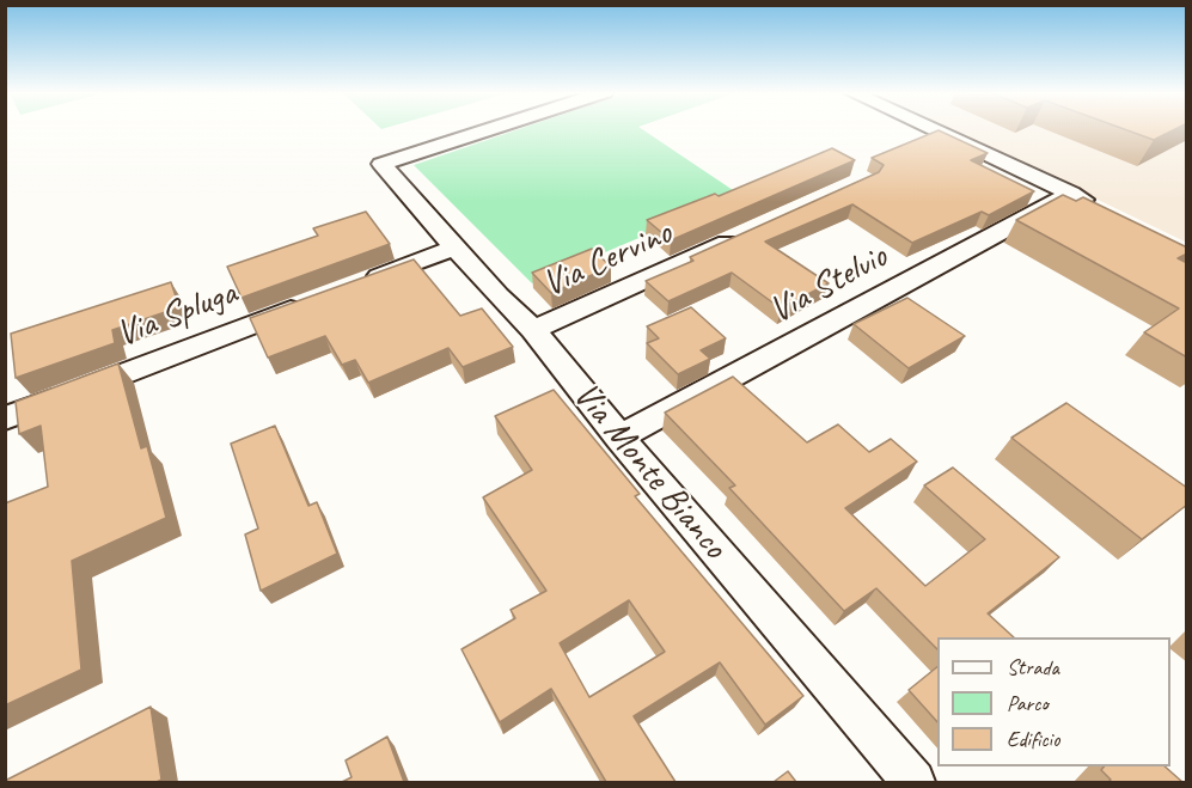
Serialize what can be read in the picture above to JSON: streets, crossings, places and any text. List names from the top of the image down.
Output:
{
  "streets": {
    "street": [
      "Via Cervino",
      "Via Stelvio",
      "Via Spluga",
      "Via Monte Bianco"
    ]
  },
  "crossings": [
    ["Via Cervino", "Via Monte Bianco"],
    ["Via Stelvio", "Via Monte Bianco"]
  ],
  "legend": ["Strada", "Parco", "Edificio"]
}
